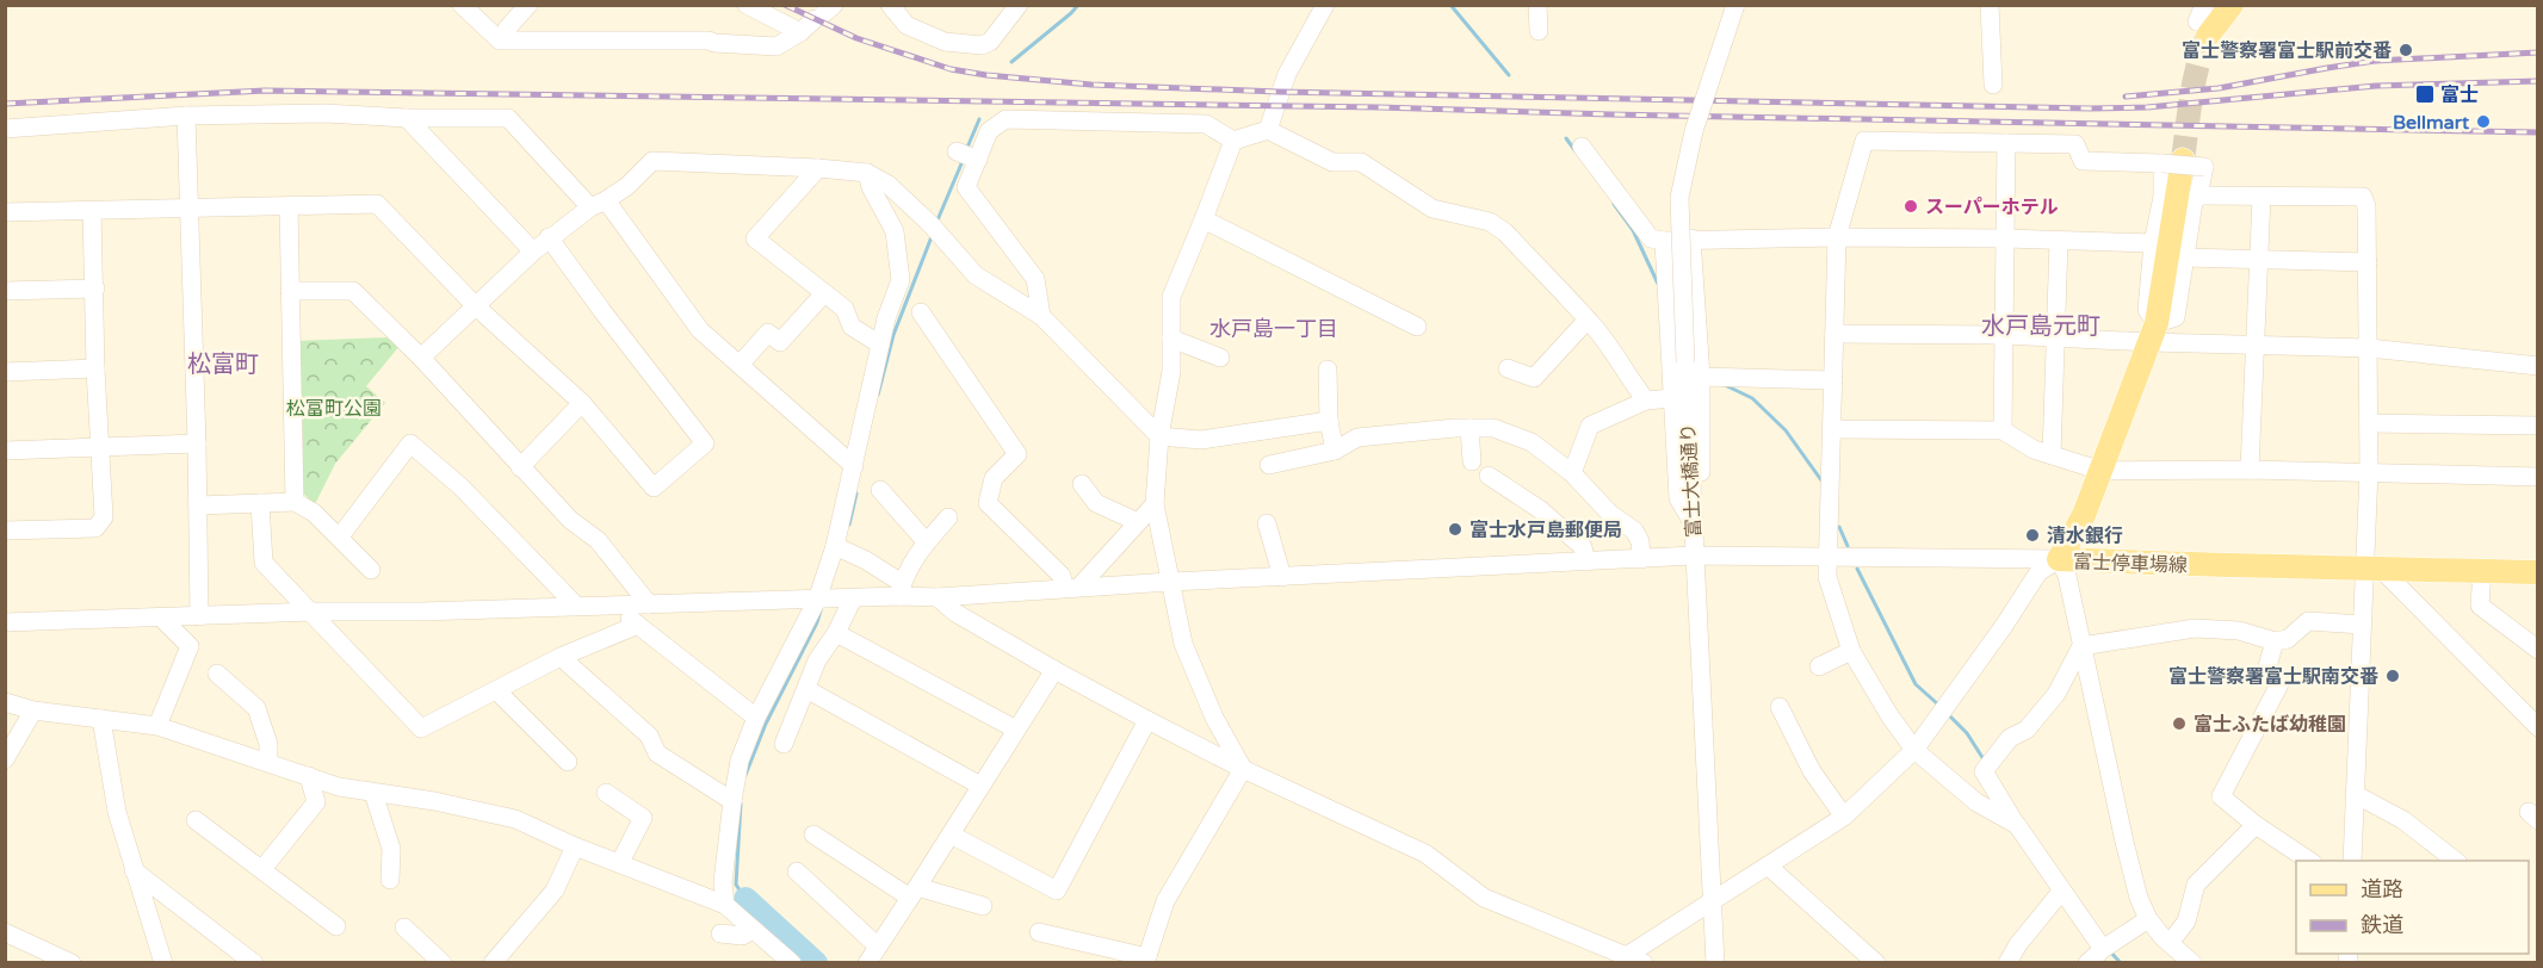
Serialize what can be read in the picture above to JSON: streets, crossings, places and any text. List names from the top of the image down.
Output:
{
  "streets": {
    "main road": ["富士停車場線"],
    "street": ["富士大橋通り"]
  },
  "districts": ["水戸島元町", "水戸島一丁目", "松富町"],
  "parks": ["松富町公園"],
  "places": {
    "other": [
      "富士警察署富士駅前交番",
      "Bellmart",
      "スーパーホテル",
      "富士水戸島郵便局",
      "清水銀行",
      "富士警察署富士駅南交番",
      "富士ふたば幼稚園"
    ],
    "transit": ["富士"]
  },
  "legend": ["道路", "鉄道"]
}
